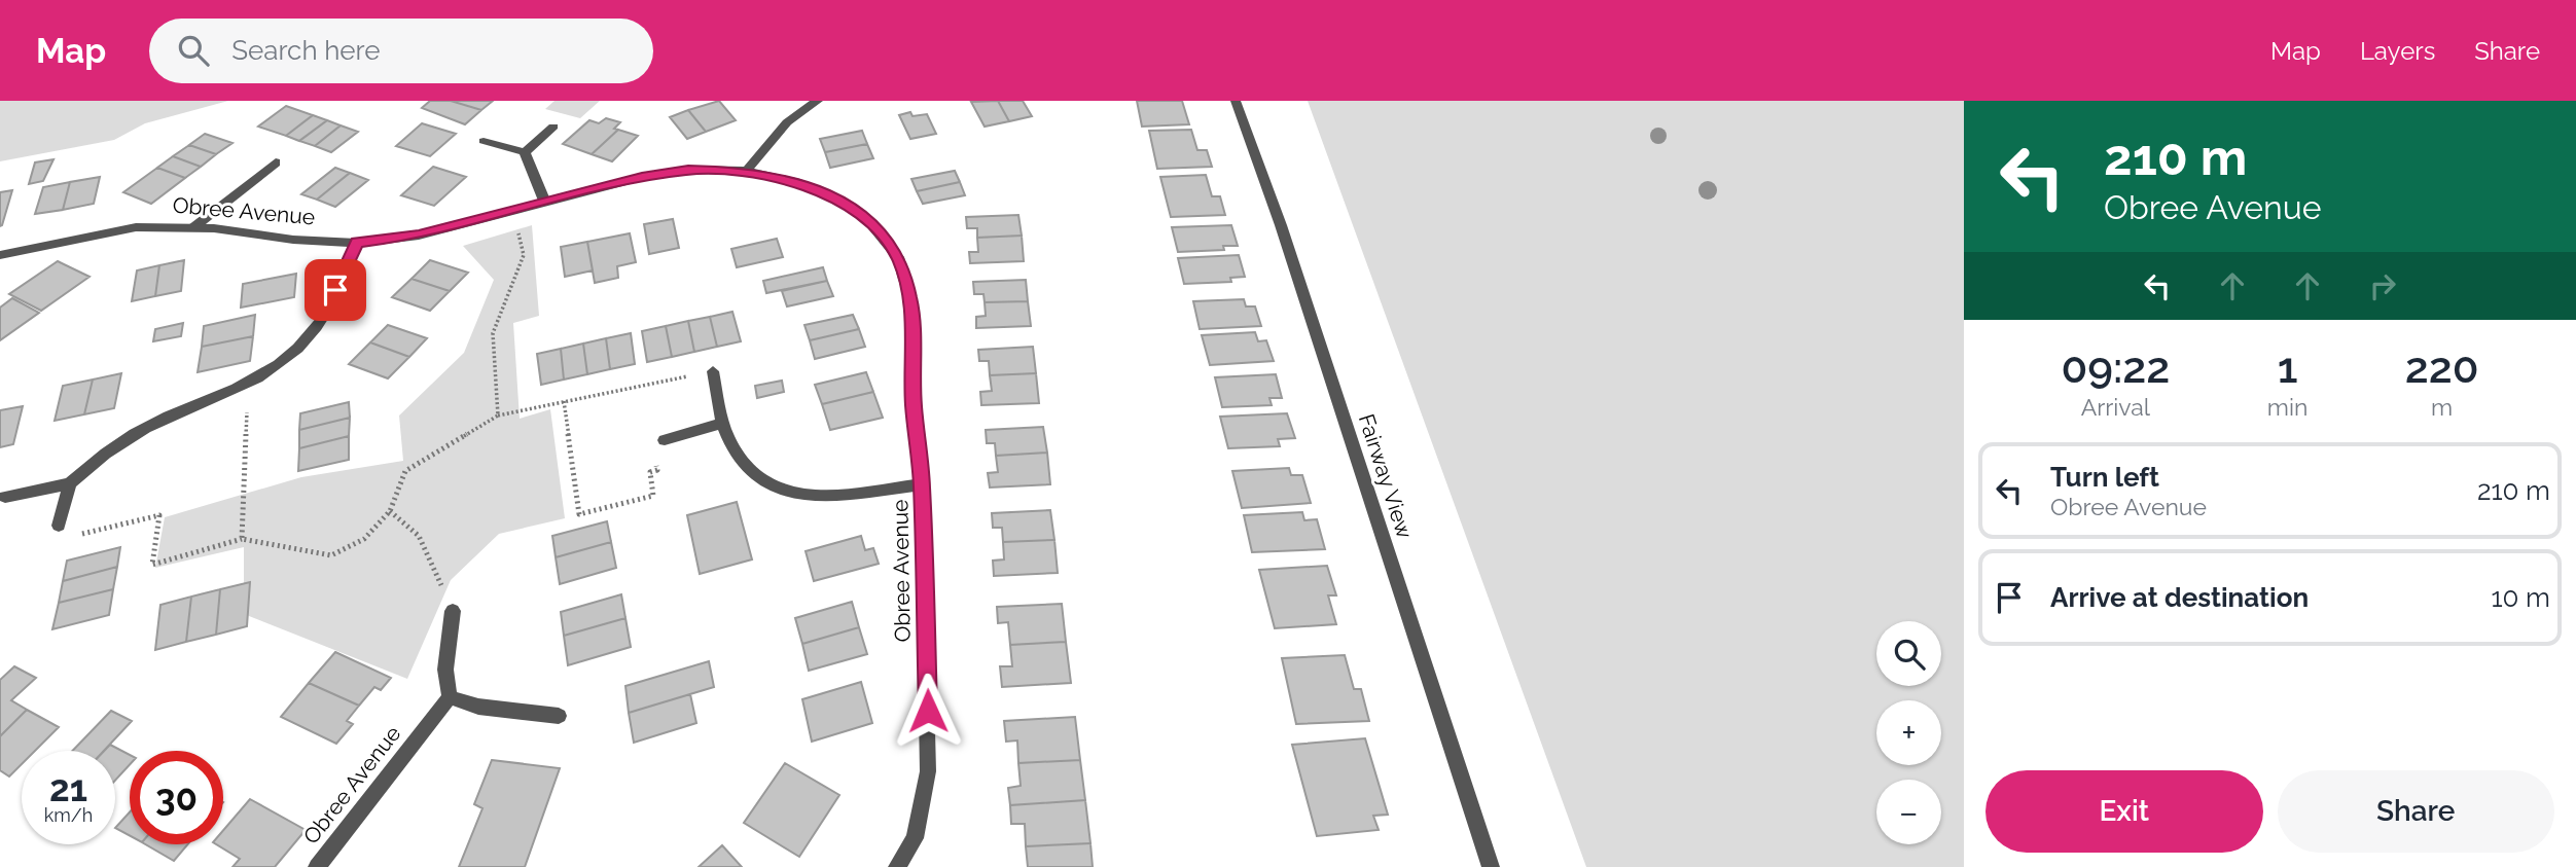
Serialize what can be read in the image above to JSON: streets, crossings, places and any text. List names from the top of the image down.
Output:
{
  "streets": {
    "street": ["Obree Avenue", "Fairway View"]
  },
  "page": {
    "header": "Map",
    "search": "Search here",
    "nav": ["Map", "Layers", "Share"],
    "turn": ["210 m", "Obree Avenue"],
    "eta": [
      "09:22",
      "Arrival",
      "1",
      "min",
      "220",
      "m"
    ],
    "list": [
      {
        "name": "Turn left",
        "note": "Obree Avenue",
        "value": "210 m"
      },
      {
        "name": "Arrive at destination",
        "value": "10 m"
      }
    ],
    "map_buttons": ["+", "−"],
    "speed": "21 km/h",
    "limit": "30",
    "buttons": ["Exit", "Share"]
  }
}
